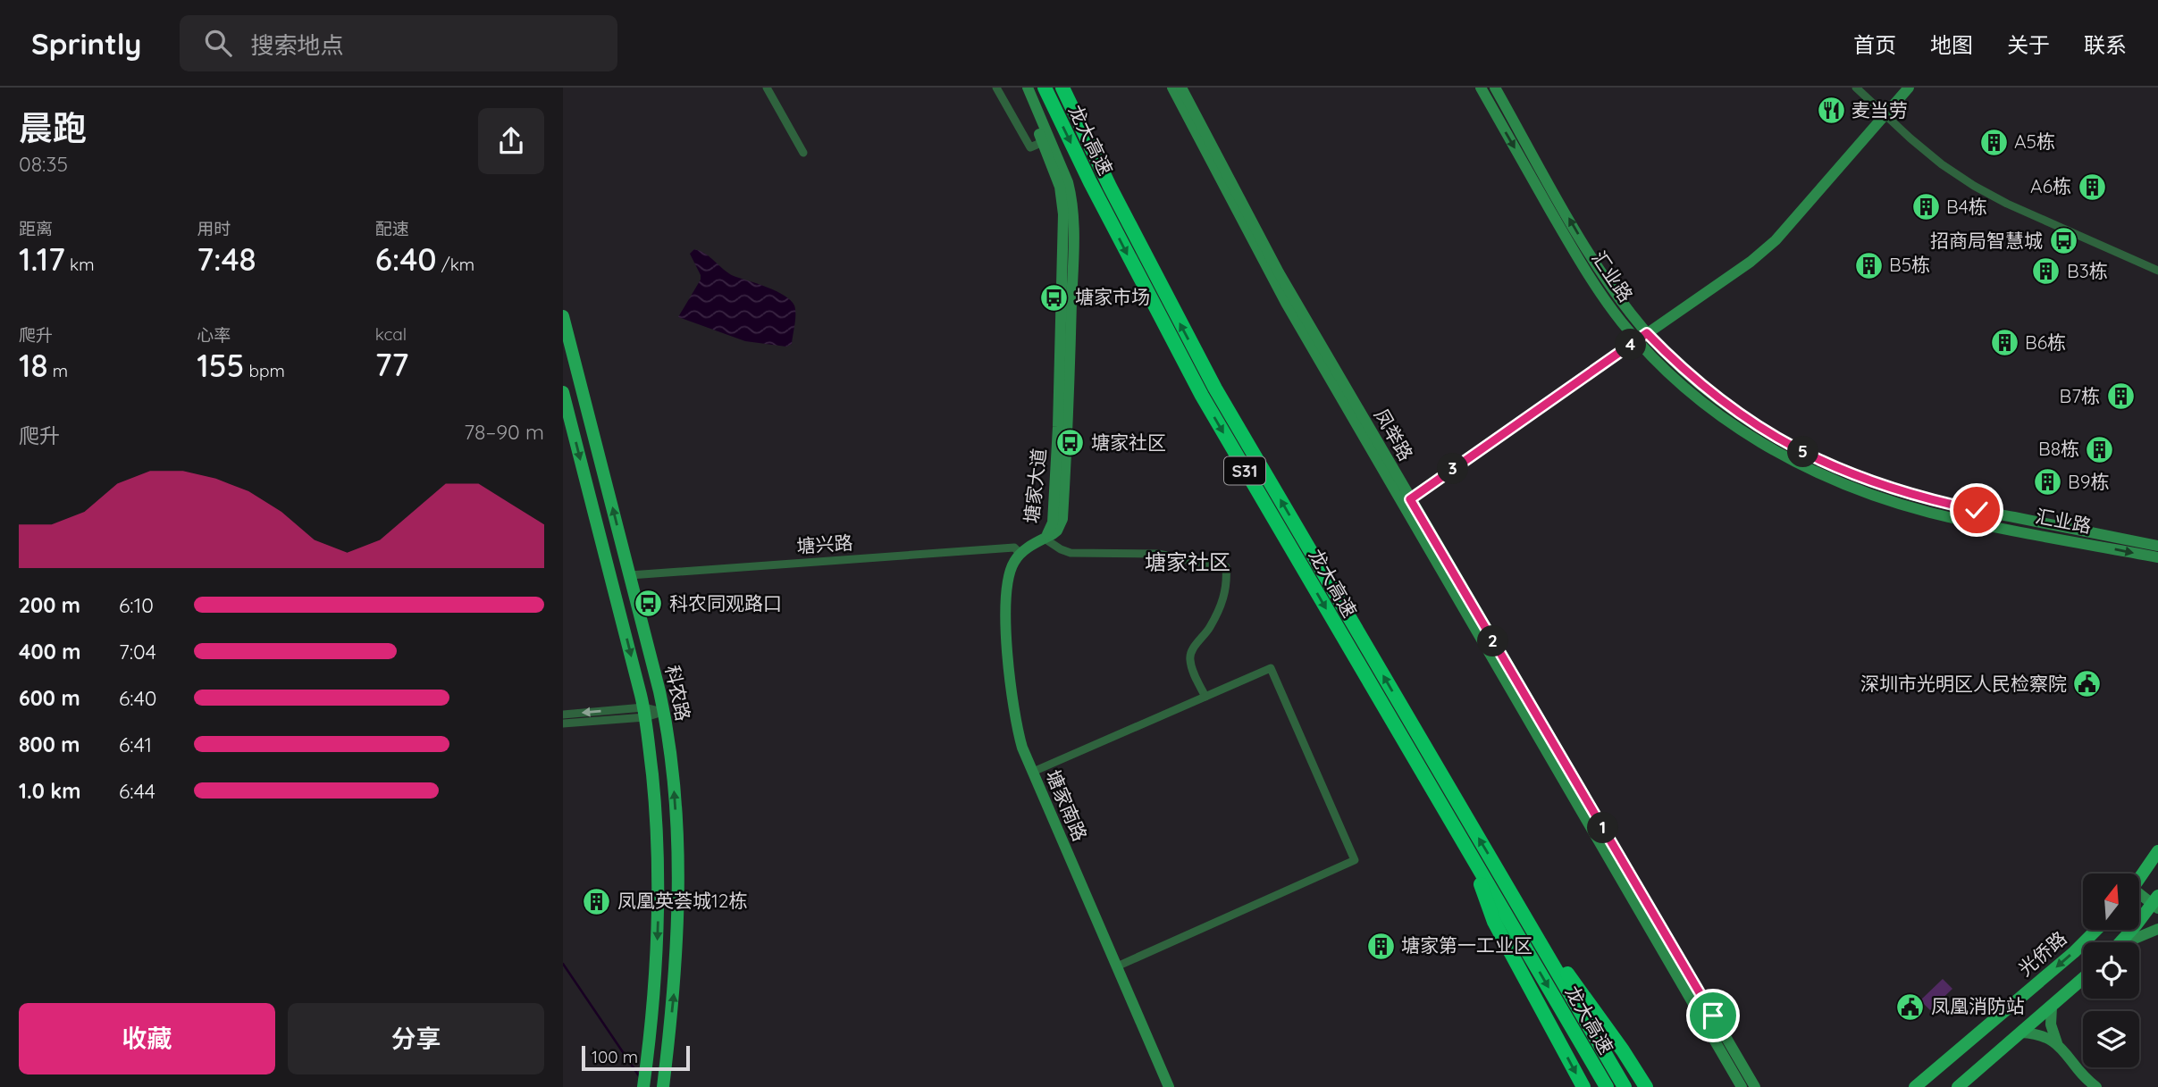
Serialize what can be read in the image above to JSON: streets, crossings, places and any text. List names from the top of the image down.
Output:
{
  "streets": {
    "highway": ["龙大高速", "S31"],
    "main road": ["科农路", "光侨路"],
    "street": [
      "汇业路",
      "凤举路",
      "塘家大道",
      "塘兴路",
      "塘家南路"
    ]
  },
  "crossings": [
    ["塘兴路", "科农路"],
    ["塘兴路", "塘家南路"]
  ],
  "districts": ["塘家社区"],
  "places": {
    "restaurant": ["麦当劳"],
    "building": [
      "A5栋",
      "A6栋",
      "B4栋",
      "B5栋",
      "B3栋",
      "B6栋",
      "B7栋",
      "B8栋",
      "B9栋",
      "凤凰英荟城12栋",
      "塘家第一工业区"
    ],
    "bus stop": [
      "招商局智慧城",
      "塘家市场",
      "塘家社区",
      "科农同观路口"
    ],
    "public building": ["深圳市光明区人民检察院", "凤凰消防站"]
  },
  "scale_bar": "100 m",
  "north": "top",
  "page": {
    "header": "Sprintly",
    "search": "搜索地点",
    "nav": [
      "首页",
      "地图",
      "关于",
      "联系"
    ],
    "heading": ["晨跑", "08:35"],
    "stats": [
      ["距离", "1.17 km"],
      ["用时", "7:48"],
      ["配速", "6:40 /km"],
      ["爬升", "18 m"],
      ["心率", "155 bpm"],
      ["kcal", "77"]
    ],
    "pins": [
      "4",
      "5",
      "3",
      "2",
      "1"
    ],
    "chart": ["爬升", "78–90 m"],
    "list": [
      {
        "name": "200 m",
        "note": "6:10"
      },
      {
        "name": "400 m",
        "note": "7:04"
      },
      {
        "name": "600 m",
        "note": "6:40"
      },
      {
        "name": "800 m",
        "note": "6:41"
      },
      {
        "name": "1.0 km",
        "note": "6:44"
      }
    ],
    "buttons": ["收藏", "分享"],
    "scale": "100 m"
  }
}
